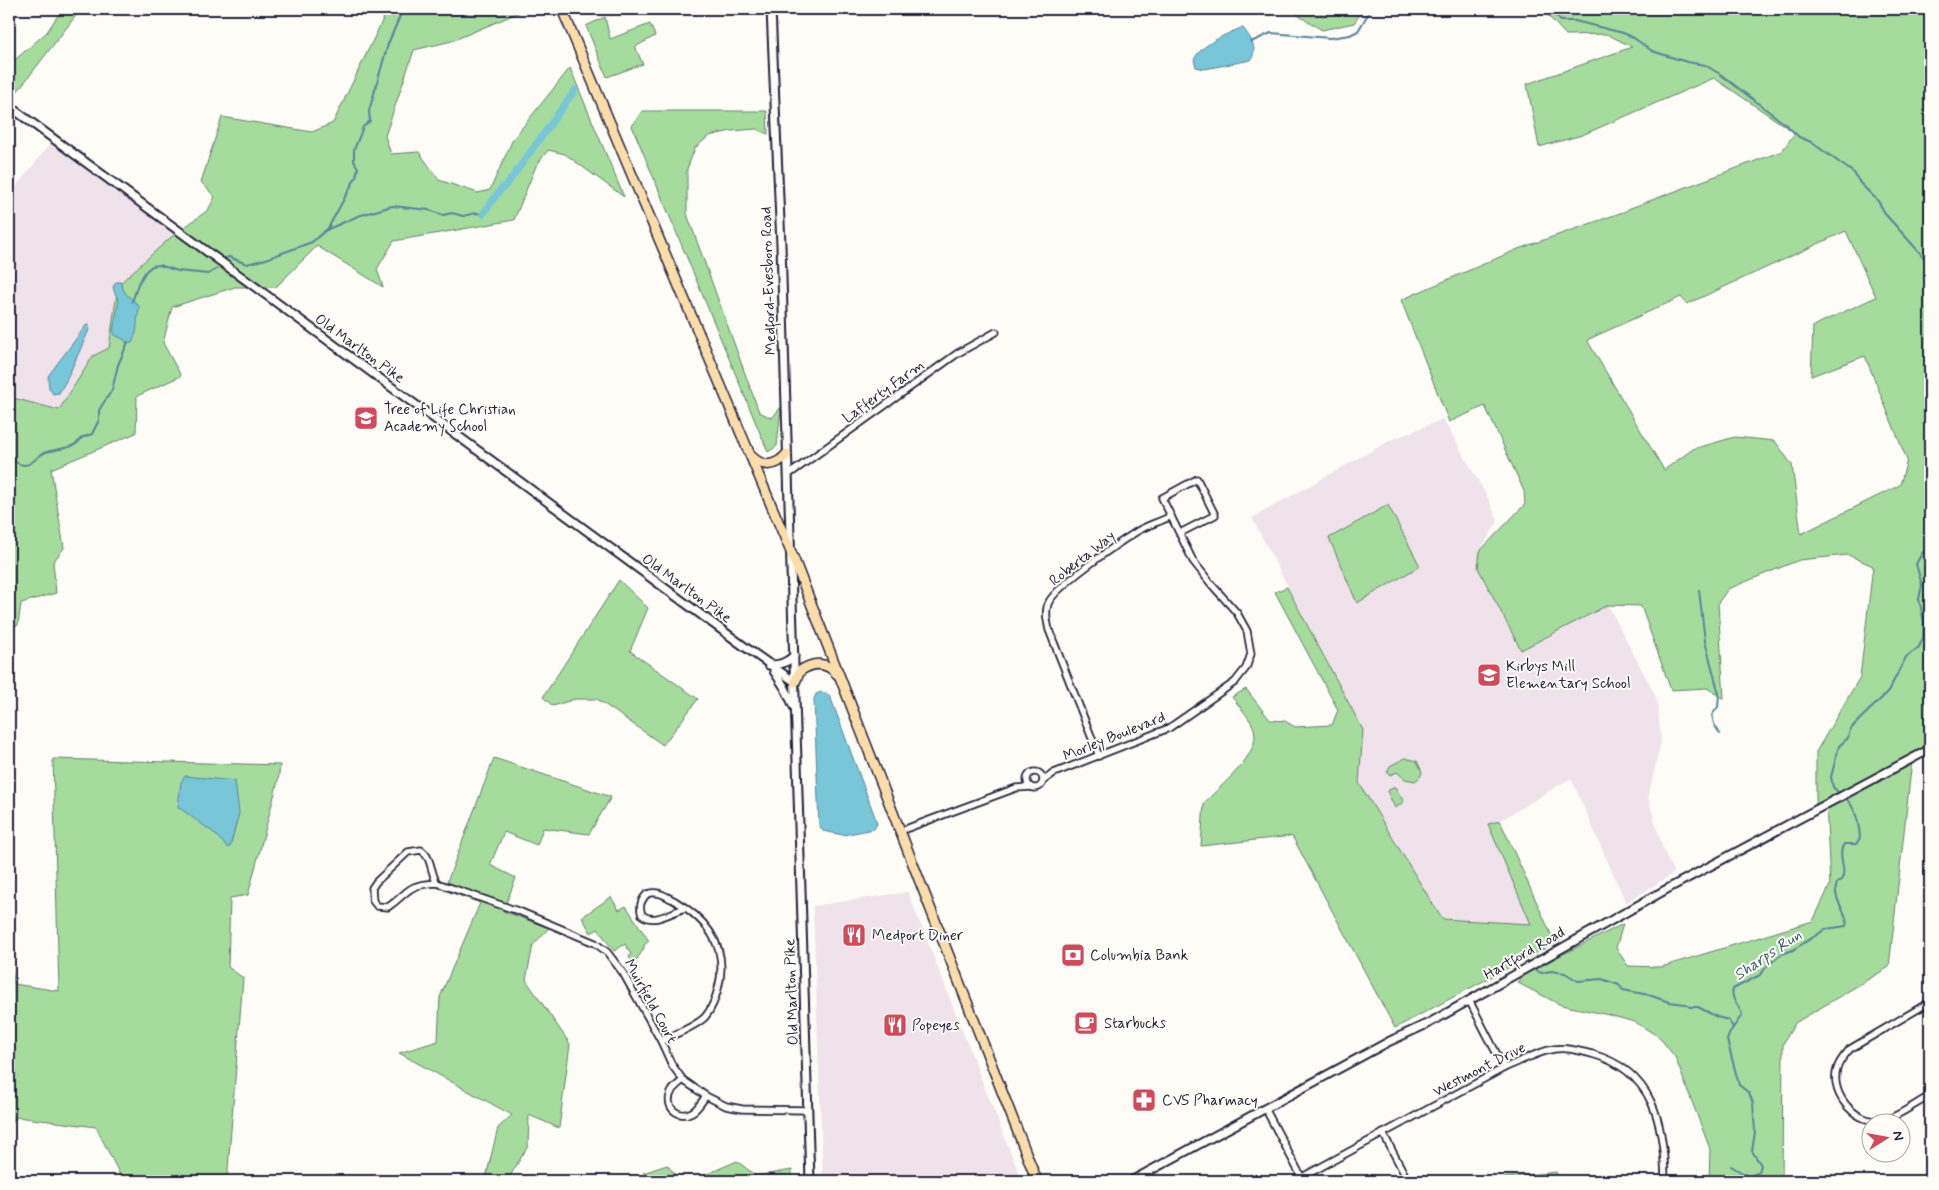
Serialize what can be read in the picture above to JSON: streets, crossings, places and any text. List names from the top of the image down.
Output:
{
  "streets": {
    "street": [
      "Medford-Evesboro Road",
      "Old Marlton Pike",
      "Lafferty Farm",
      "Roberta Way",
      "Morley Boulevard",
      "Hartford Road",
      "Muirfield Court",
      "Westmont Drive"
    ]
  },
  "crossings": [
    ["Medford-Evesboro Road", "Old Marlton Pike"],
    ["Medford-Evesboro Road", "Lafferty Farm"],
    ["Old Marlton Pike", "Muirfield Court"],
    ["Roberta Way", "Morley Boulevard"]
  ],
  "water": ["Sharps Run"],
  "places": {
    "school or university": ["Tree of Life Christian Academy School", "Kirbys Mill Elementary School"],
    "restaurant": ["Medport Diner", "Popeyes"],
    "bank": ["Columbia Bank"],
    "cafe": ["Starbucks"],
    "pharmacy": ["CVS Pharmacy"]
  },
  "north": "right"
}
